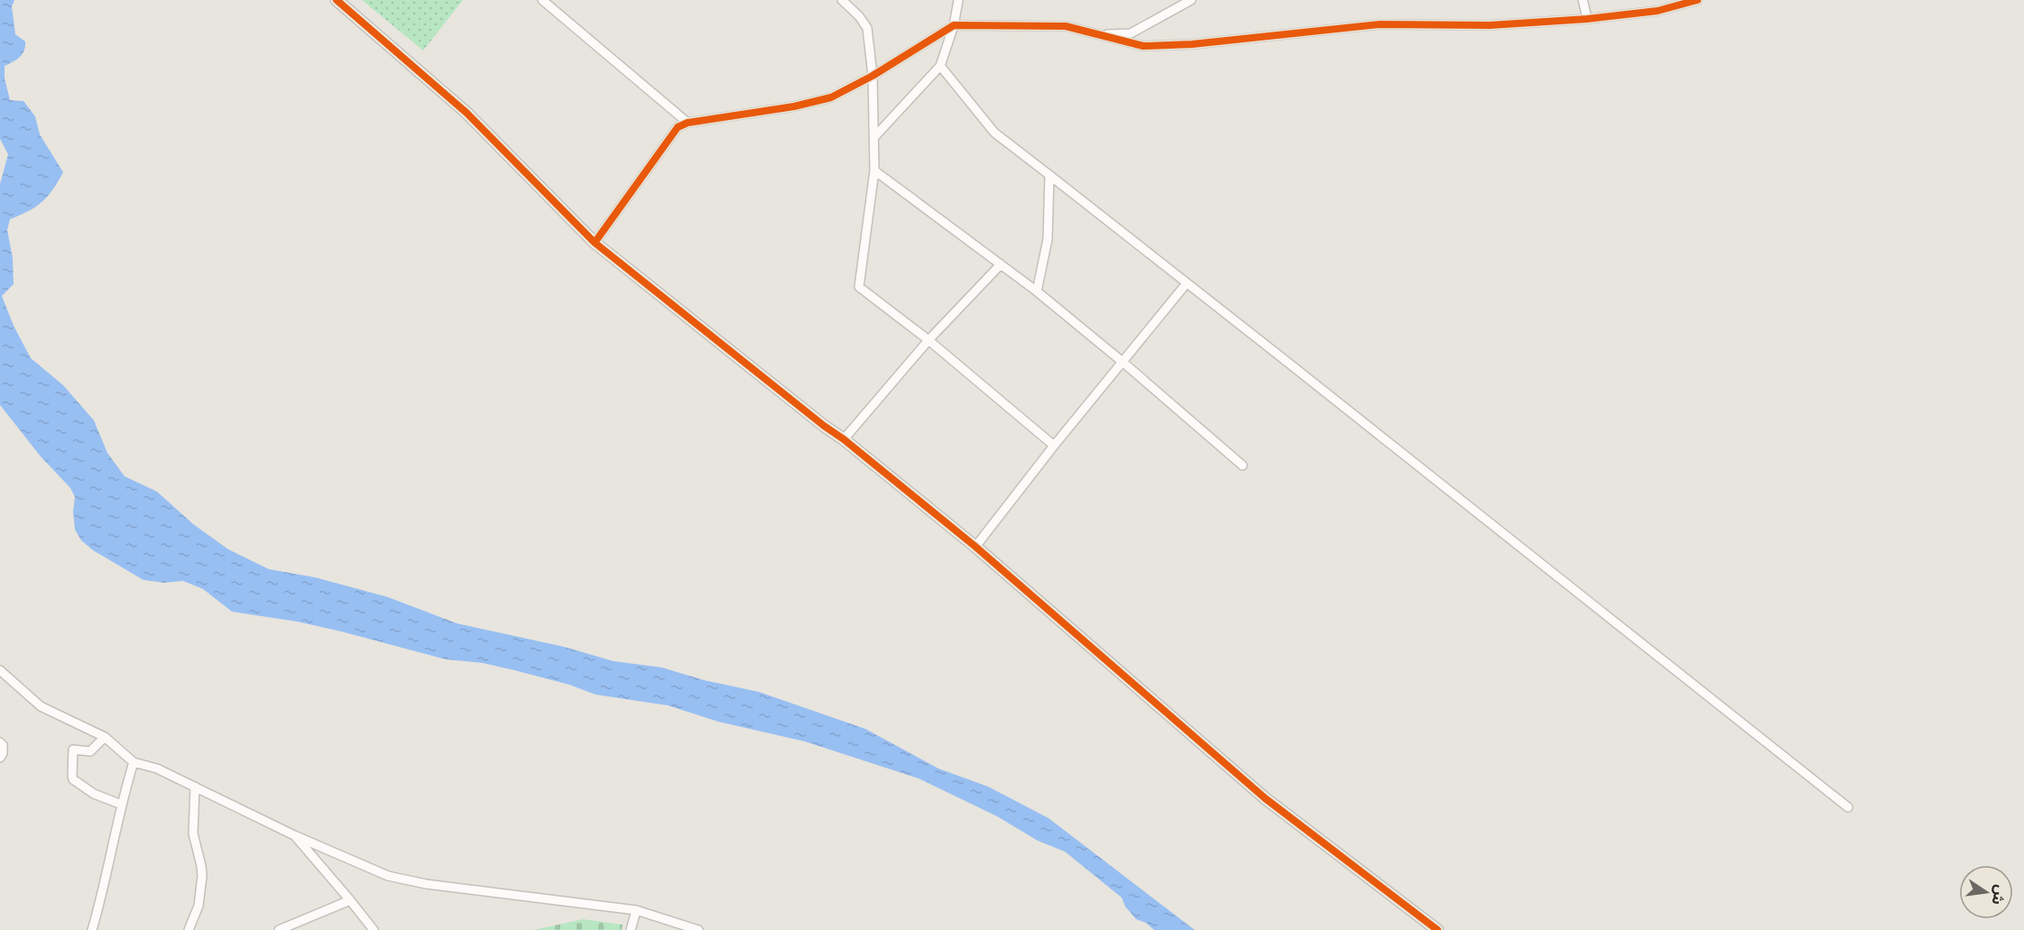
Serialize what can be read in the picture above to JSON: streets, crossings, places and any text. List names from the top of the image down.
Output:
{
  "north": "right"
}
